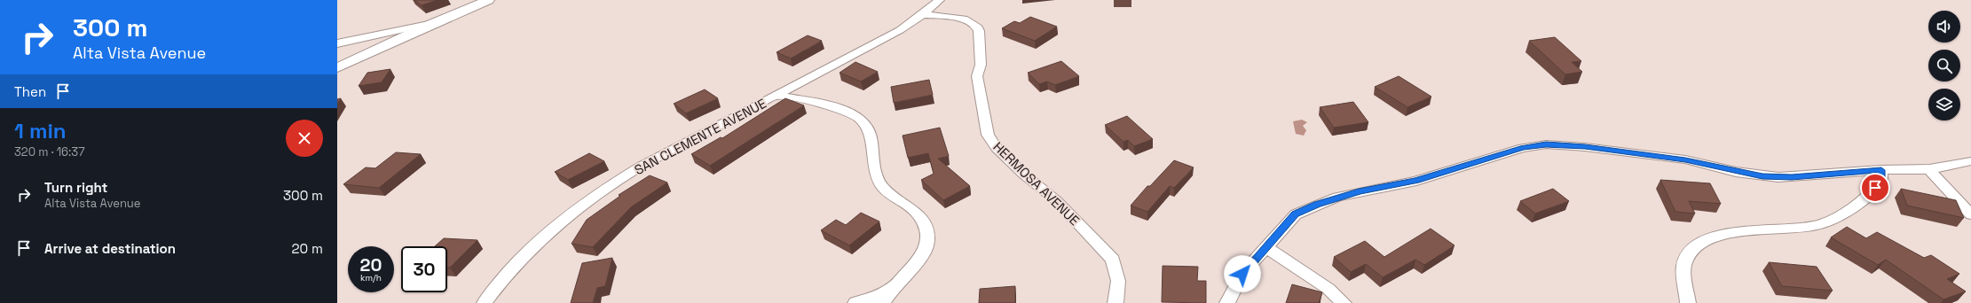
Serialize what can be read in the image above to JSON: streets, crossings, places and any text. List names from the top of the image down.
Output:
{
  "streets": {
    "street": ["SAN CLEMENTE AVENUE", "HERMOSA AVENUE"]
  },
  "crossings": [
    ["SAN CLEMENTE AVENUE", "HERMOSA AVENUE"]
  ],
  "page": {
    "turn": ["300 m", "Alta Vista Avenue"],
    "then": "Then",
    "heading": ["1 min", "320 m · 16:37"],
    "list": [
      {
        "name": "Turn right",
        "note": "Alta Vista Avenue",
        "value": "300 m"
      },
      {
        "name": "Arrive at destination",
        "value": "20 m"
      }
    ],
    "speed": "20 km/h",
    "limit": "30"
  }
}
